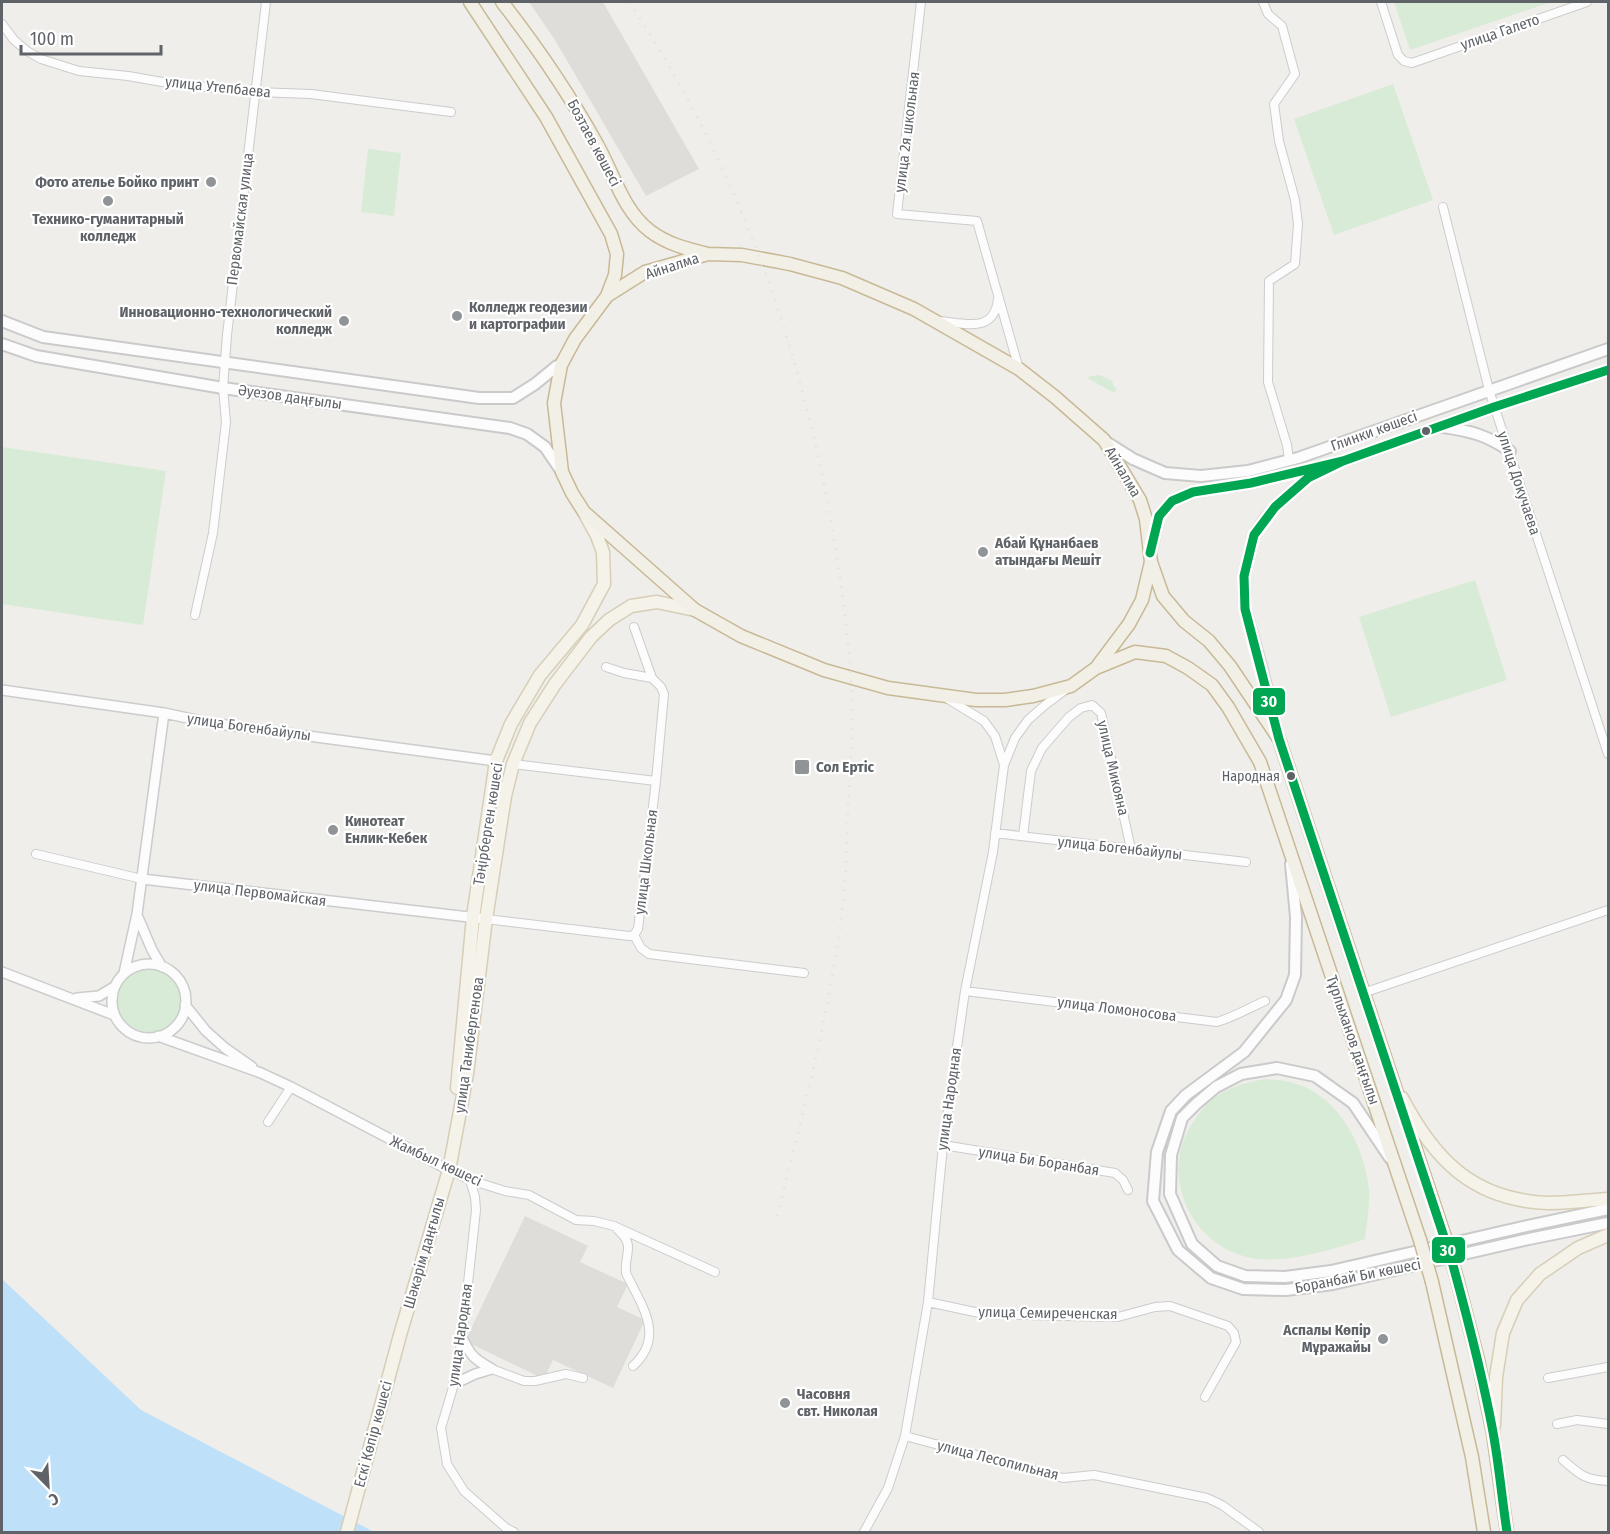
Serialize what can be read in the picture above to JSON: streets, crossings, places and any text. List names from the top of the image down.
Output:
{
  "streets": {
    "highway": ["Бозтаев көшесі", "Айналма", "Тұрлыханов даңғылы"],
    "main road": [
      "Әуезов даңғылы",
      "Глинки көшесі",
      "Тәңірберген көшесі",
      "улица Танибергенова",
      "Шәкәрім даңғылы",
      "Боранбай Би көшесі",
      "Ескі Көпір көшесі"
    ],
    "street": [
      "улица Галето",
      "улица Утепбаева",
      "улица 2я школьная",
      "Первомайская улица",
      "улица Докучаева",
      "улица Богенбайулы",
      "улица Микояна",
      "улица Школьная",
      "улица Первомайская",
      "улица Ломоносова",
      "улица Народная",
      "Жамбыл көшесі",
      "улица Би Боранбая",
      "улица Семиреченская",
      "улица Лесопильная"
    ]
  },
  "crossings": [
    ["улица Утепбаева", "Первомайская улица"],
    ["улица 2я школьная", "Айналма"],
    ["Бозтаев көшесі", "Айналма"],
    ["Первомайская улица", "Әуезов даңғылы"],
    ["Айналма", "Әуезов даңғылы"],
    ["Айналма", "Глинки көшесі"],
    ["Айналма", "Тәңірберген көшесі"],
    ["Айналма", "Тұрлыханов даңғылы"],
    ["Айналма", "улица Народная"],
    ["Глинки көшесі", "улица Докучаева"],
    ["Глинки көшесі", "Тұрлыханов даңғылы"],
    ["улица Богенбайулы", "улица Микояна"],
    ["улица Богенбайулы", "Тәңірберген көшесі"],
    ["улица Богенбайулы", "улица Народная"],
    ["Тәңірберген көшесі", "улица Школьная"],
    ["Тәңірберген көшесі", "улица Первомайская"],
    ["Тәңірберген көшесі", "улица Танибергенова"],
    ["улица Школьная", "улица Первомайская"],
    ["улица Школьная", "улица Танибергенова"],
    ["улица Первомайская", "улица Танибергенова"],
    ["улица Ломоносова", "улица Народная"],
    ["Тұрлыханов даңғылы", "Боранбай Би көшесі"],
    ["улица Танибергенова", "Жамбыл көшесі"],
    ["улица Танибергенова", "Шәкәрім даңғылы"],
    ["улица Народная", "Жамбыл көшесі"],
    ["улица Народная", "улица Би Боранбая"],
    ["улица Народная", "улица Семиреченская"],
    ["улица Народная", "улица Лесопильная"],
    ["Жамбыл көшесі", "Шәкәрім даңғылы"],
    ["Шәкәрім даңғылы", "Ескі Көпір көшесі"]
  ],
  "places": {
    "other": [
      "Фото ателье Бойко принт",
      "Технико-гуманитарный колледж",
      "Колледж геодезии и картографии",
      "Инновационно-технологический колледж",
      "Абай Құнанбаев атындағы Мешіт",
      "Народная",
      "Кинотеат Енлик-Кебек",
      "Аспалы Көпір Мұражайы",
      "Часовня свт. Николая"
    ],
    "transit": ["Сол Ертіс"]
  },
  "lines": ["transit line 30"],
  "scale_bar": "100 m",
  "north": "bottom right"
}
